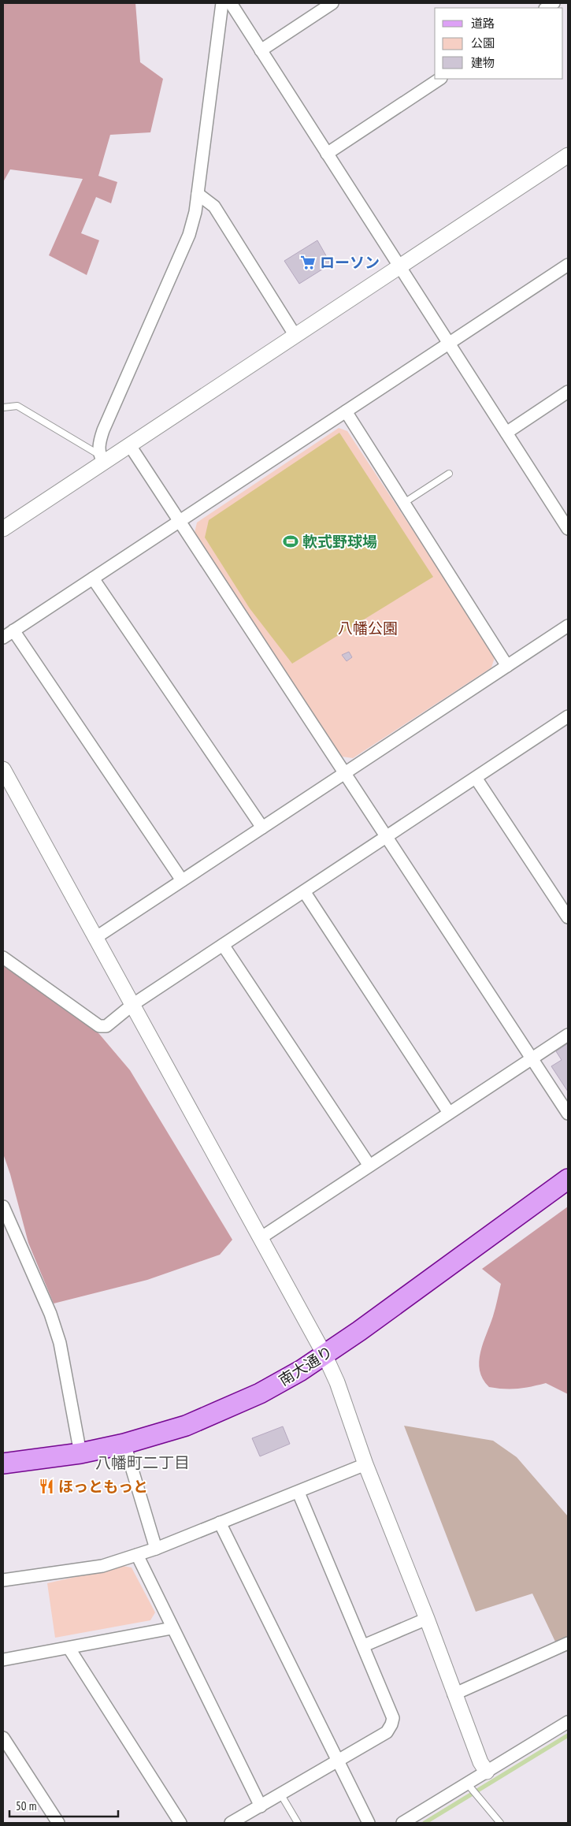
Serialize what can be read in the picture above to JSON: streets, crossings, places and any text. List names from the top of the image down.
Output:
{
  "streets": {
    "main road": ["南大通り"]
  },
  "districts": ["八幡町二丁目"],
  "parks": ["八幡公園"],
  "places": {
    "supermarket": ["ローソン"],
    "sports": ["軟式野球場"],
    "restaurant": ["ほっともっと"]
  },
  "legend": ["道路", "公園", "建物"],
  "scale_bar": "50 m"
}
